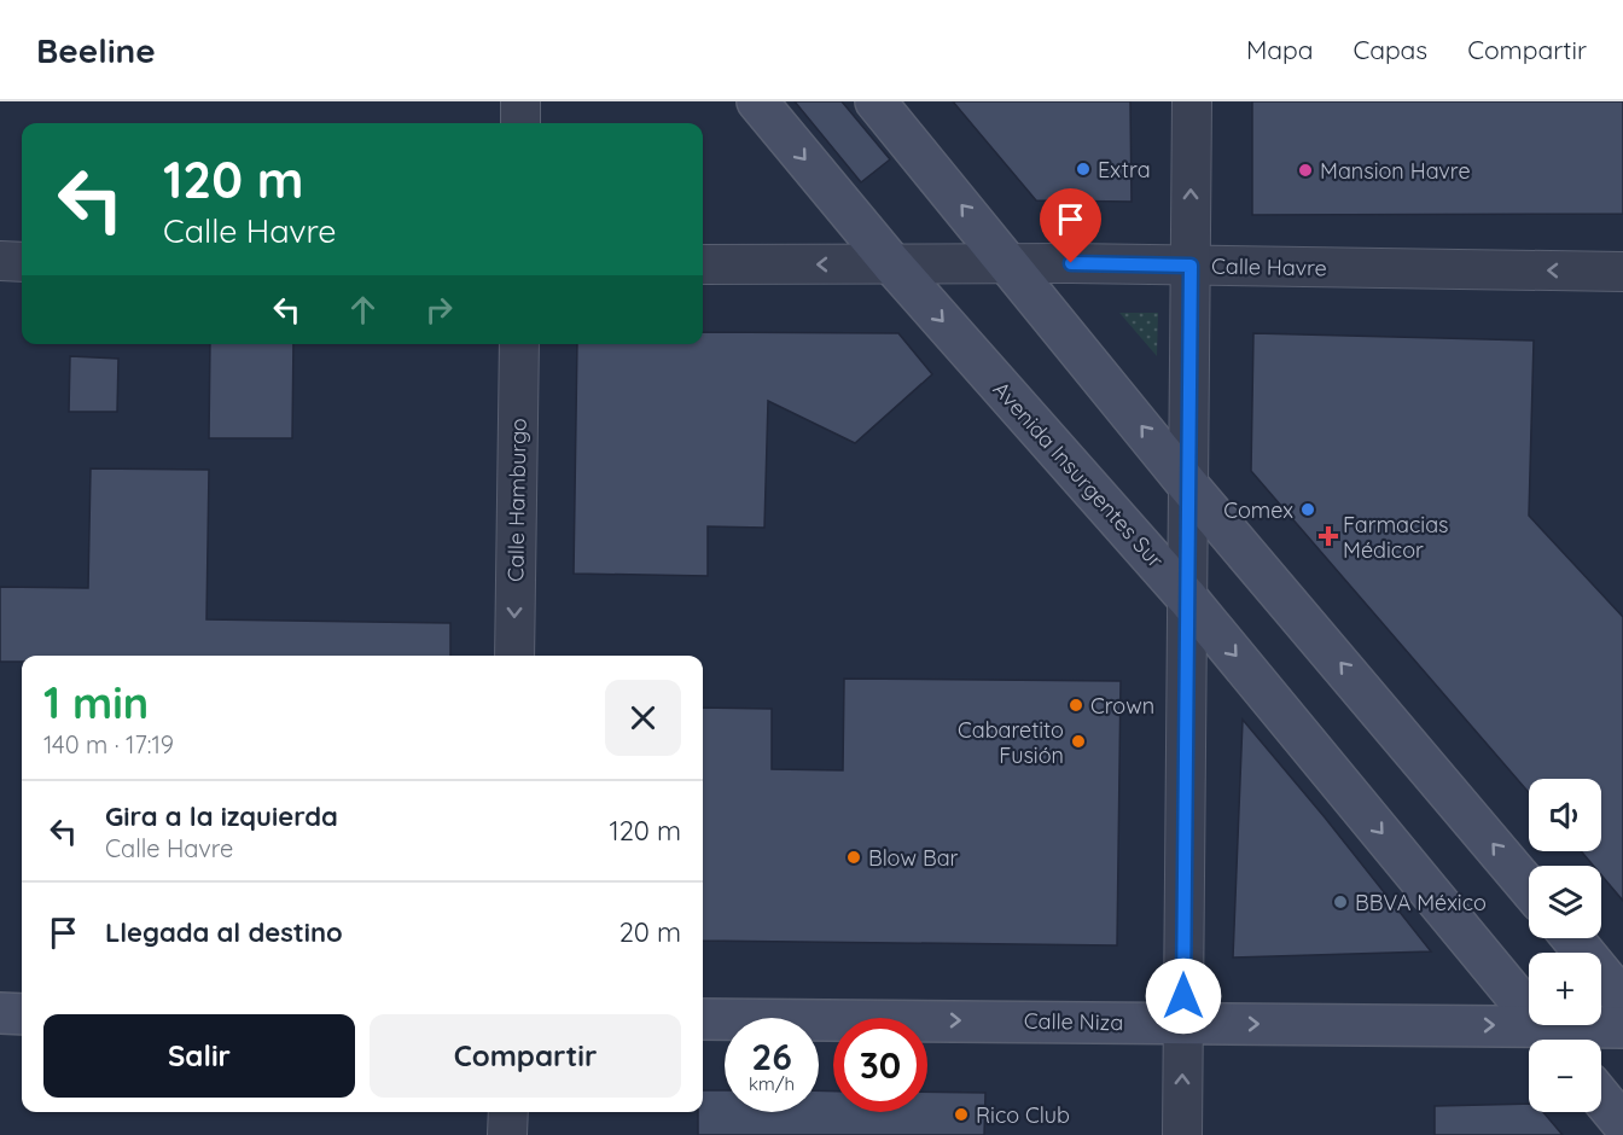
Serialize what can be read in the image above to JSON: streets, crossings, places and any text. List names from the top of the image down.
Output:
{
  "streets": {
    "main road": ["Avenida Insurgentes Sur", "Calle Niza"],
    "street": ["Calle Havre", "Calle Hamburgo"]
  },
  "crossings": [
    ["Calle Havre", "Avenida Insurgentes Sur"],
    ["Avenida Insurgentes Sur", "Calle Niza"]
  ],
  "one_way": ["Calle Havre", "Calle Hamburgo", "Calle Niza"],
  "places": {
    "other": [
      "Extra",
      "Mansion Havre",
      "Comex",
      "Crown",
      "Cabaretito Fusión",
      "Blow Bar",
      "BBVA México",
      "Rico Club"
    ],
    "health": ["Farmacias Médicor"]
  },
  "page": {
    "header": "Beeline",
    "nav": ["Mapa", "Capas", "Compartir"],
    "turn": ["120 m", "Calle Havre"],
    "heading": ["1 min", "140 m · 17:19"],
    "map_buttons": ["+", "−"],
    "list": [
      {
        "name": "Gira a la izquierda",
        "note": "Calle Havre",
        "value": "120 m"
      },
      {
        "name": "Llegada al destino",
        "value": "20 m"
      }
    ],
    "buttons": ["Salir", "Compartir"],
    "speed": "26 km/h",
    "limit": "30"
  }
}
